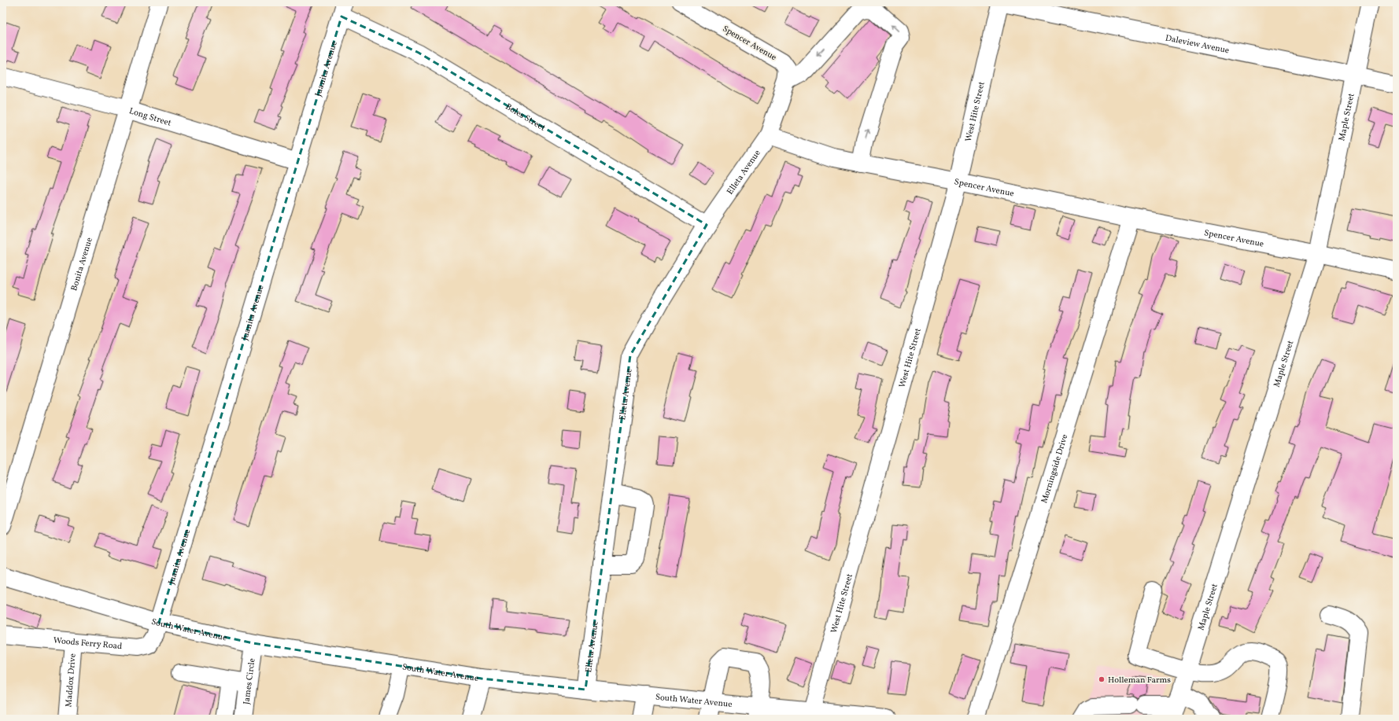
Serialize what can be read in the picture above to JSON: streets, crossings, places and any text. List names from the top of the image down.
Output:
{
  "streets": {
    "street": [
      "Spencer Avenue",
      "Daleview Avenue",
      "Juanita Avenue",
      "West Hite Street",
      "Long Street",
      "Boles Street",
      "Maple Street",
      "Elleta Avenue",
      "Bonita Avenue",
      "Morningside Drive",
      "South Water Avenue",
      "Woods Ferry Road",
      "Maddox Drive",
      "James Circle"
    ]
  },
  "crossings": [
    ["Spencer Avenue", "West Hite Street"],
    ["Spencer Avenue", "Maple Street"],
    ["Spencer Avenue", "Elleta Avenue"],
    ["Spencer Avenue", "Morningside Drive"],
    ["Daleview Avenue", "West Hite Street"],
    ["Daleview Avenue", "Maple Street"],
    ["Juanita Avenue", "Long Street"],
    ["Juanita Avenue", "Boles Street"],
    ["Juanita Avenue", "South Water Avenue"],
    ["Juanita Avenue", "Woods Ferry Road"],
    ["West Hite Street", "South Water Avenue"],
    ["Long Street", "Bonita Avenue"],
    ["Boles Street", "Elleta Avenue"],
    ["Elleta Avenue", "South Water Avenue"],
    ["South Water Avenue", "Woods Ferry Road"],
    ["South Water Avenue", "James Circle"],
    ["Woods Ferry Road", "Maddox Drive"]
  ],
  "places": ["Holleman Farms"]
}
